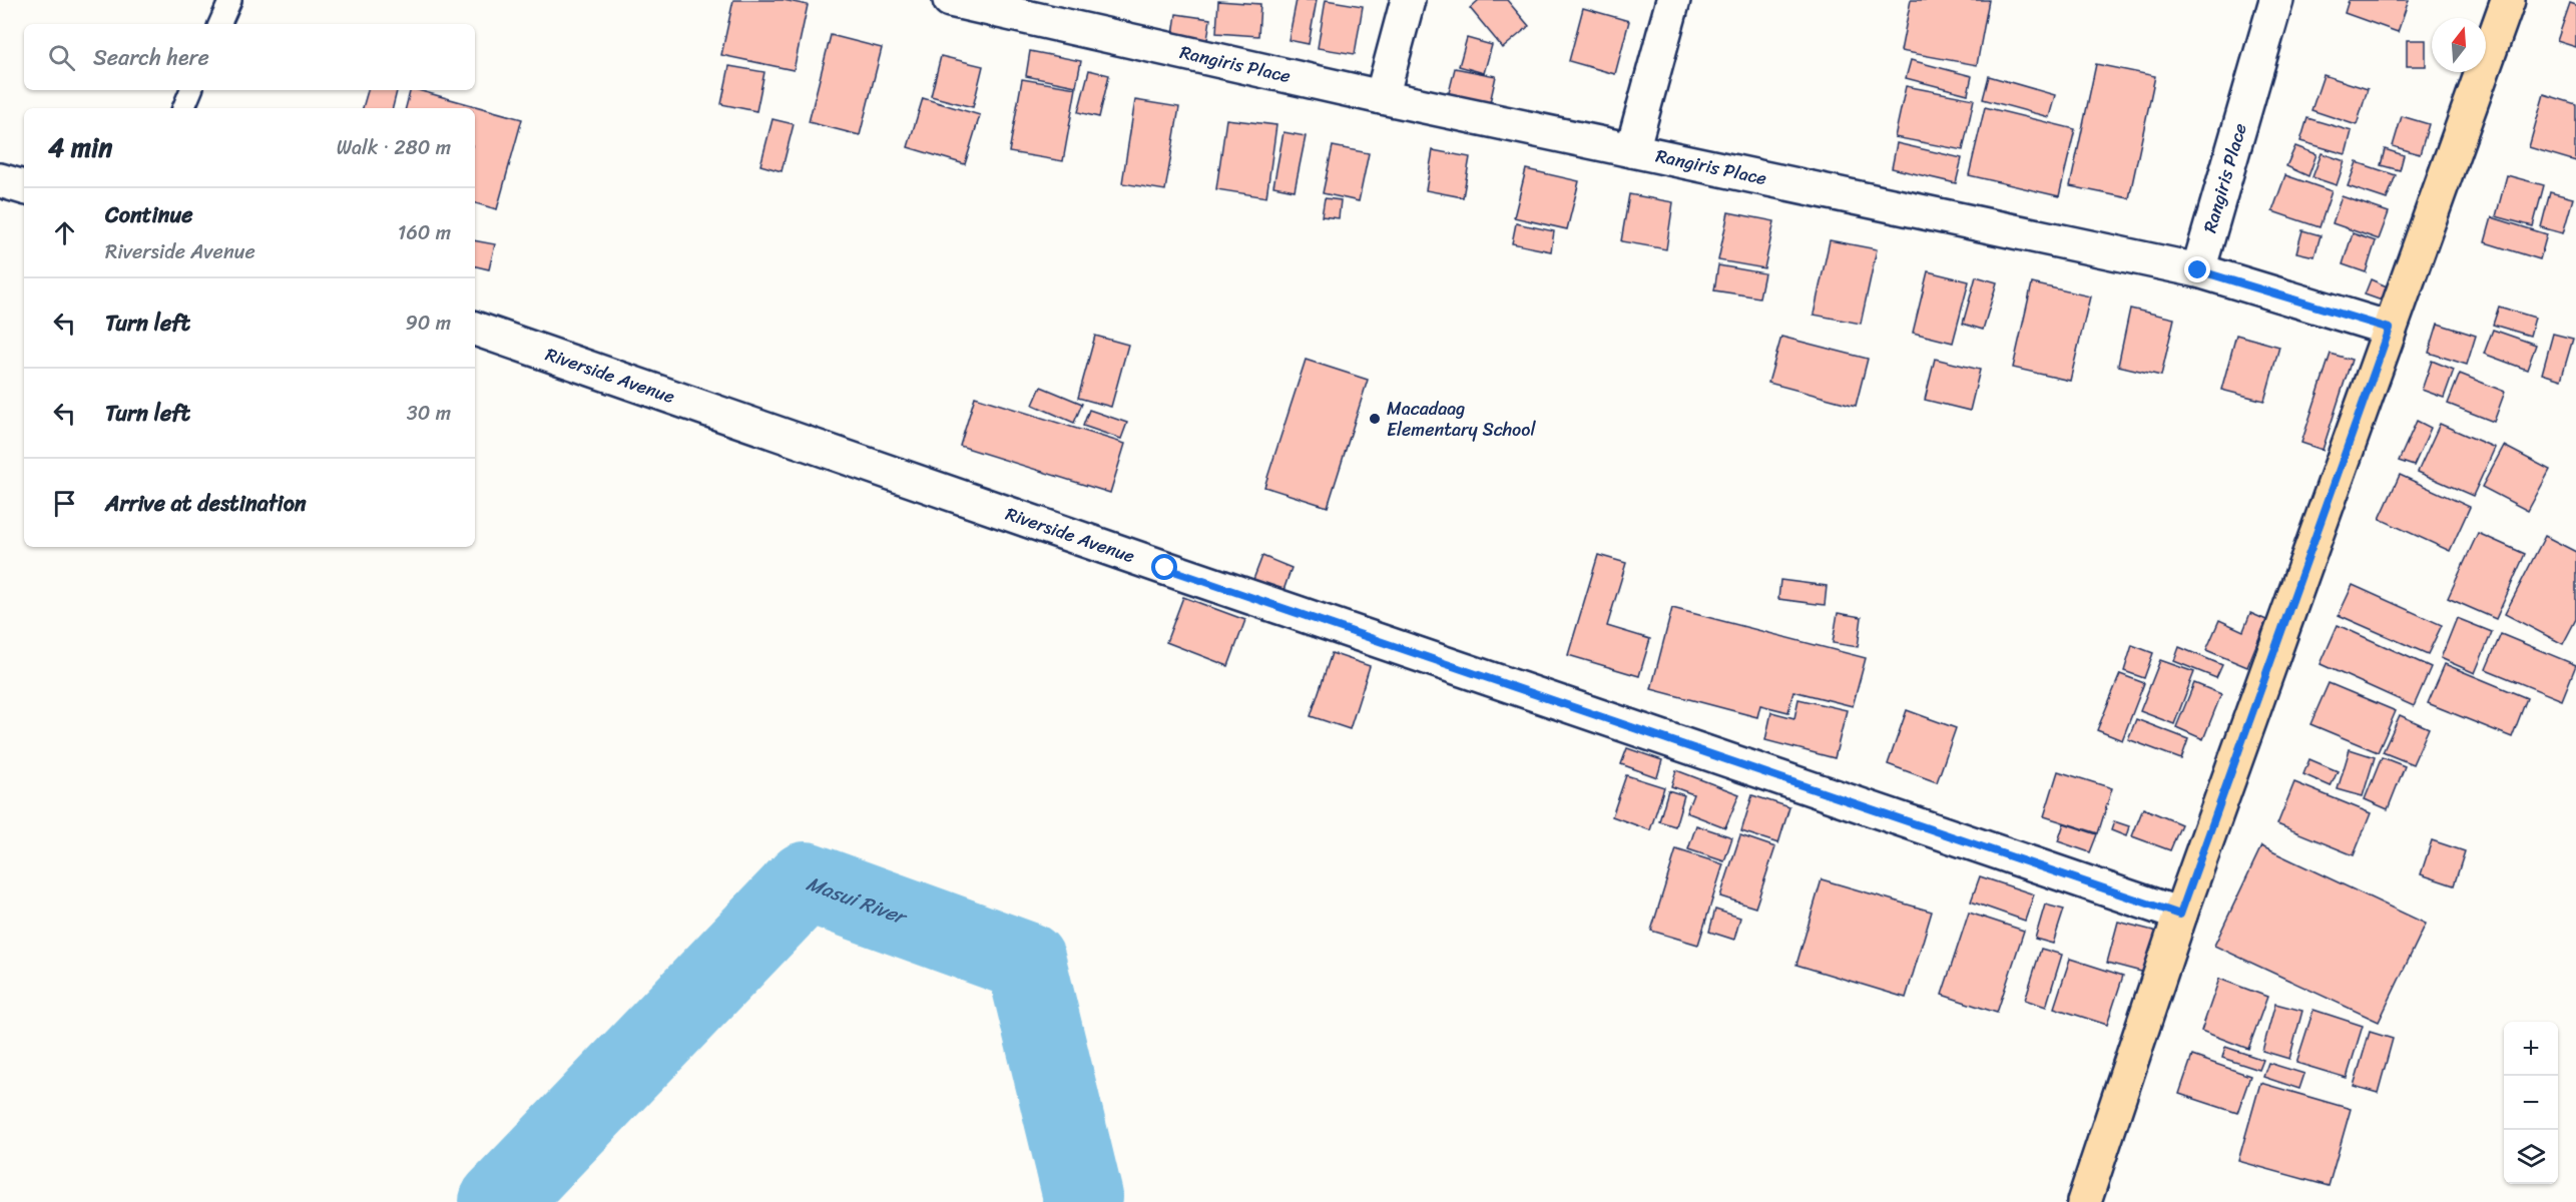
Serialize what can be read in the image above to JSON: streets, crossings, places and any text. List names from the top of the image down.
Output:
{
  "streets": {
    "street": ["Rangiris Place", "Riverside Avenue"]
  },
  "water": ["Masui River"],
  "places": ["Macadaag Elementary School"],
  "north": "top",
  "page": {
    "search": "Search here",
    "heading": ["4 min", "Walk · 280 m"],
    "list": [
      ["Continue", "Riverside Avenue", "160 m"],
      ["Turn left", "90 m"],
      ["Turn left", "30 m"],
      "Arrive at destination"
    ],
    "map_buttons": ["+", "−"]
  }
}
